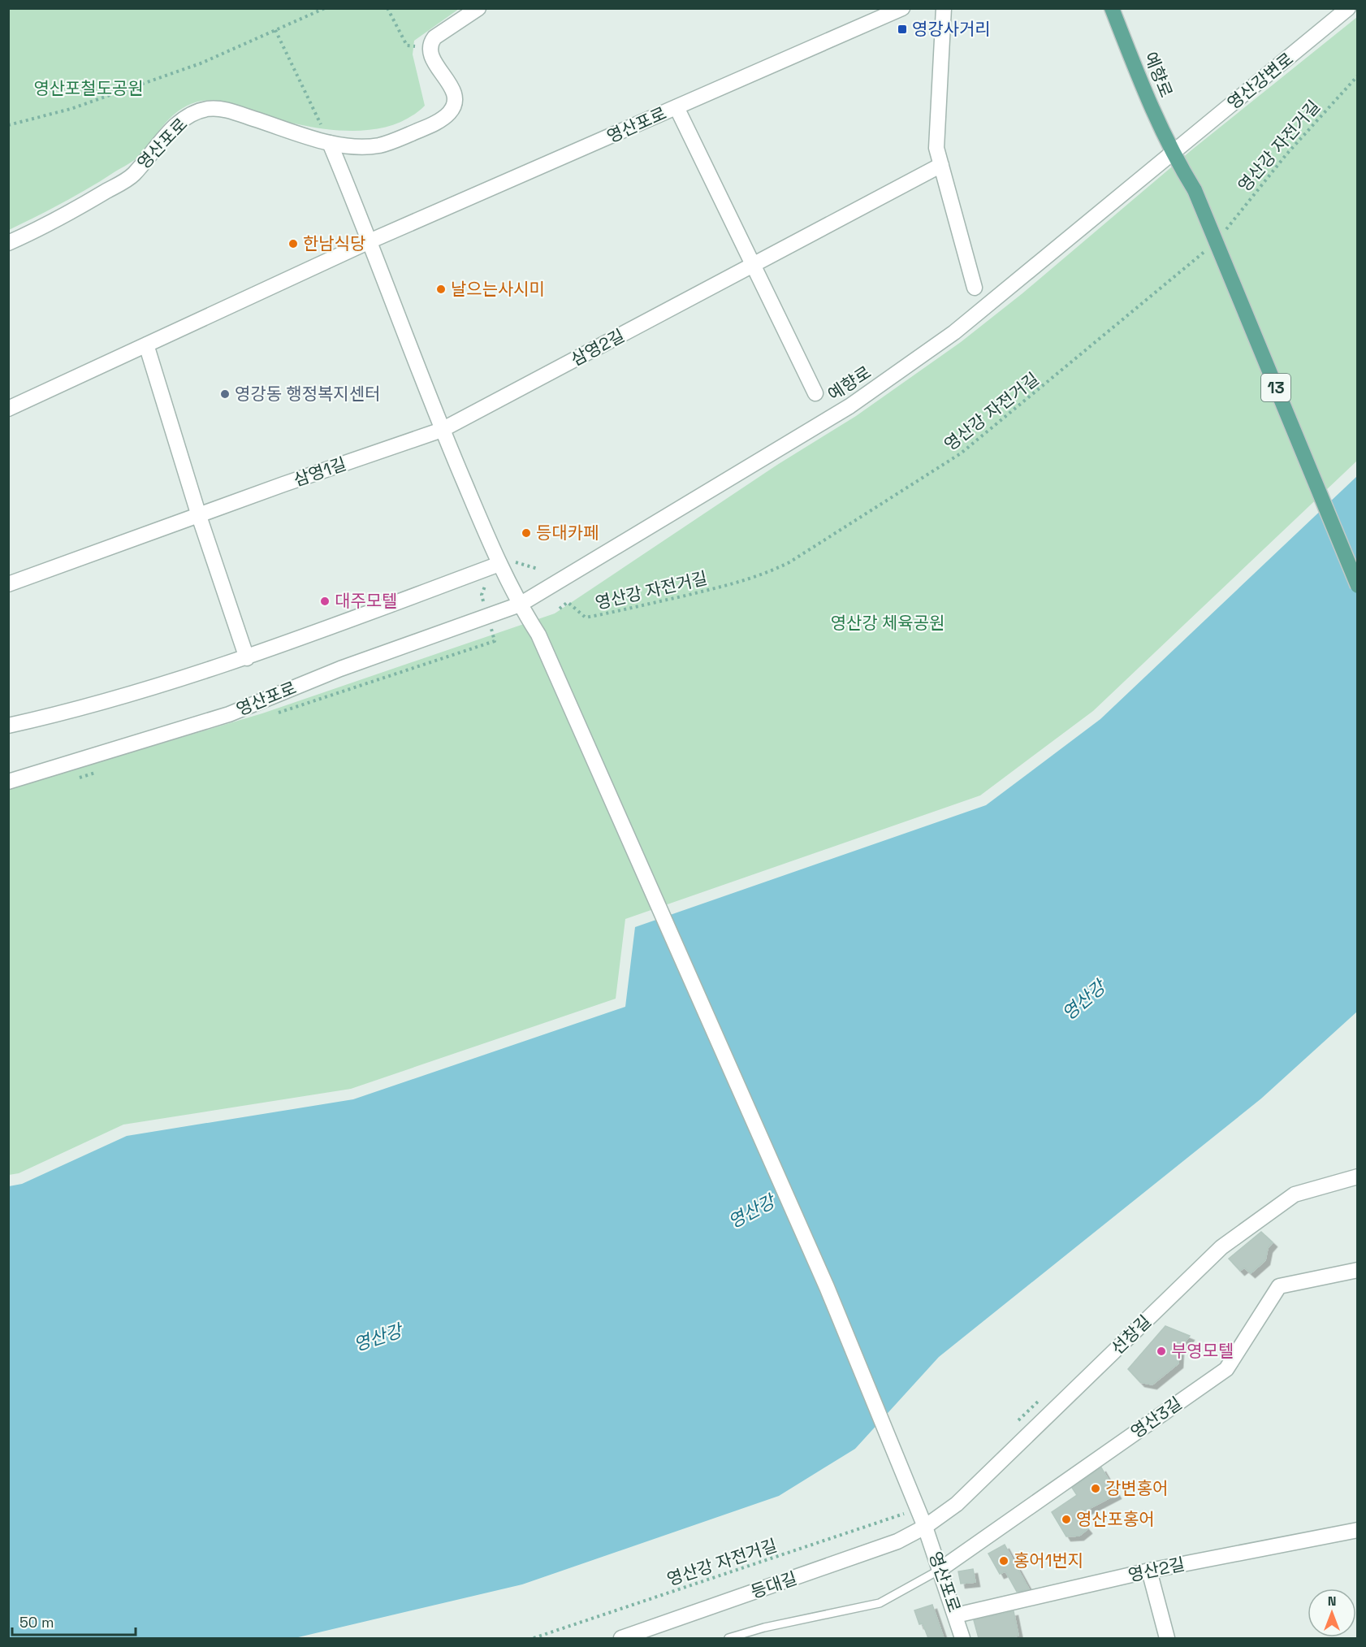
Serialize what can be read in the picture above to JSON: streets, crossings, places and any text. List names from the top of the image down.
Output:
{
  "streets": {
    "main road": ["예향로", "13"],
    "street": [
      "영산강변로",
      "영산포로",
      "삼영2길",
      "삼영1길",
      "선창길",
      "영산3길",
      "영산2길",
      "등대길"
    ],
    "path": ["영산강 자전거길"]
  },
  "crossings": [
    ["예향로", "영산강변로"],
    ["예향로", "영산포로"],
    ["영산포로", "영산강 자전거길"],
    ["영산포로", "선창길"],
    ["영산포로", "영산3길"],
    ["영산포로", "영산2길"],
    ["영산포로", "등대길"],
    ["삼영2길", "삼영1길"],
    ["선창길", "등대길"]
  ],
  "water": ["영산강"],
  "parks": ["영산포철도공원", "영산강 체육공원"],
  "places": {
    "transit": ["영강사거리"],
    "other": [
      "한남식당",
      "날으는사시미",
      "영강동 행정복지센터",
      "등대카페",
      "대주모텔",
      "부영모텔",
      "강변홍어",
      "영산포홍어",
      "홍어1번지"
    ]
  },
  "scale_bar": "50 m",
  "north": "top"
}
